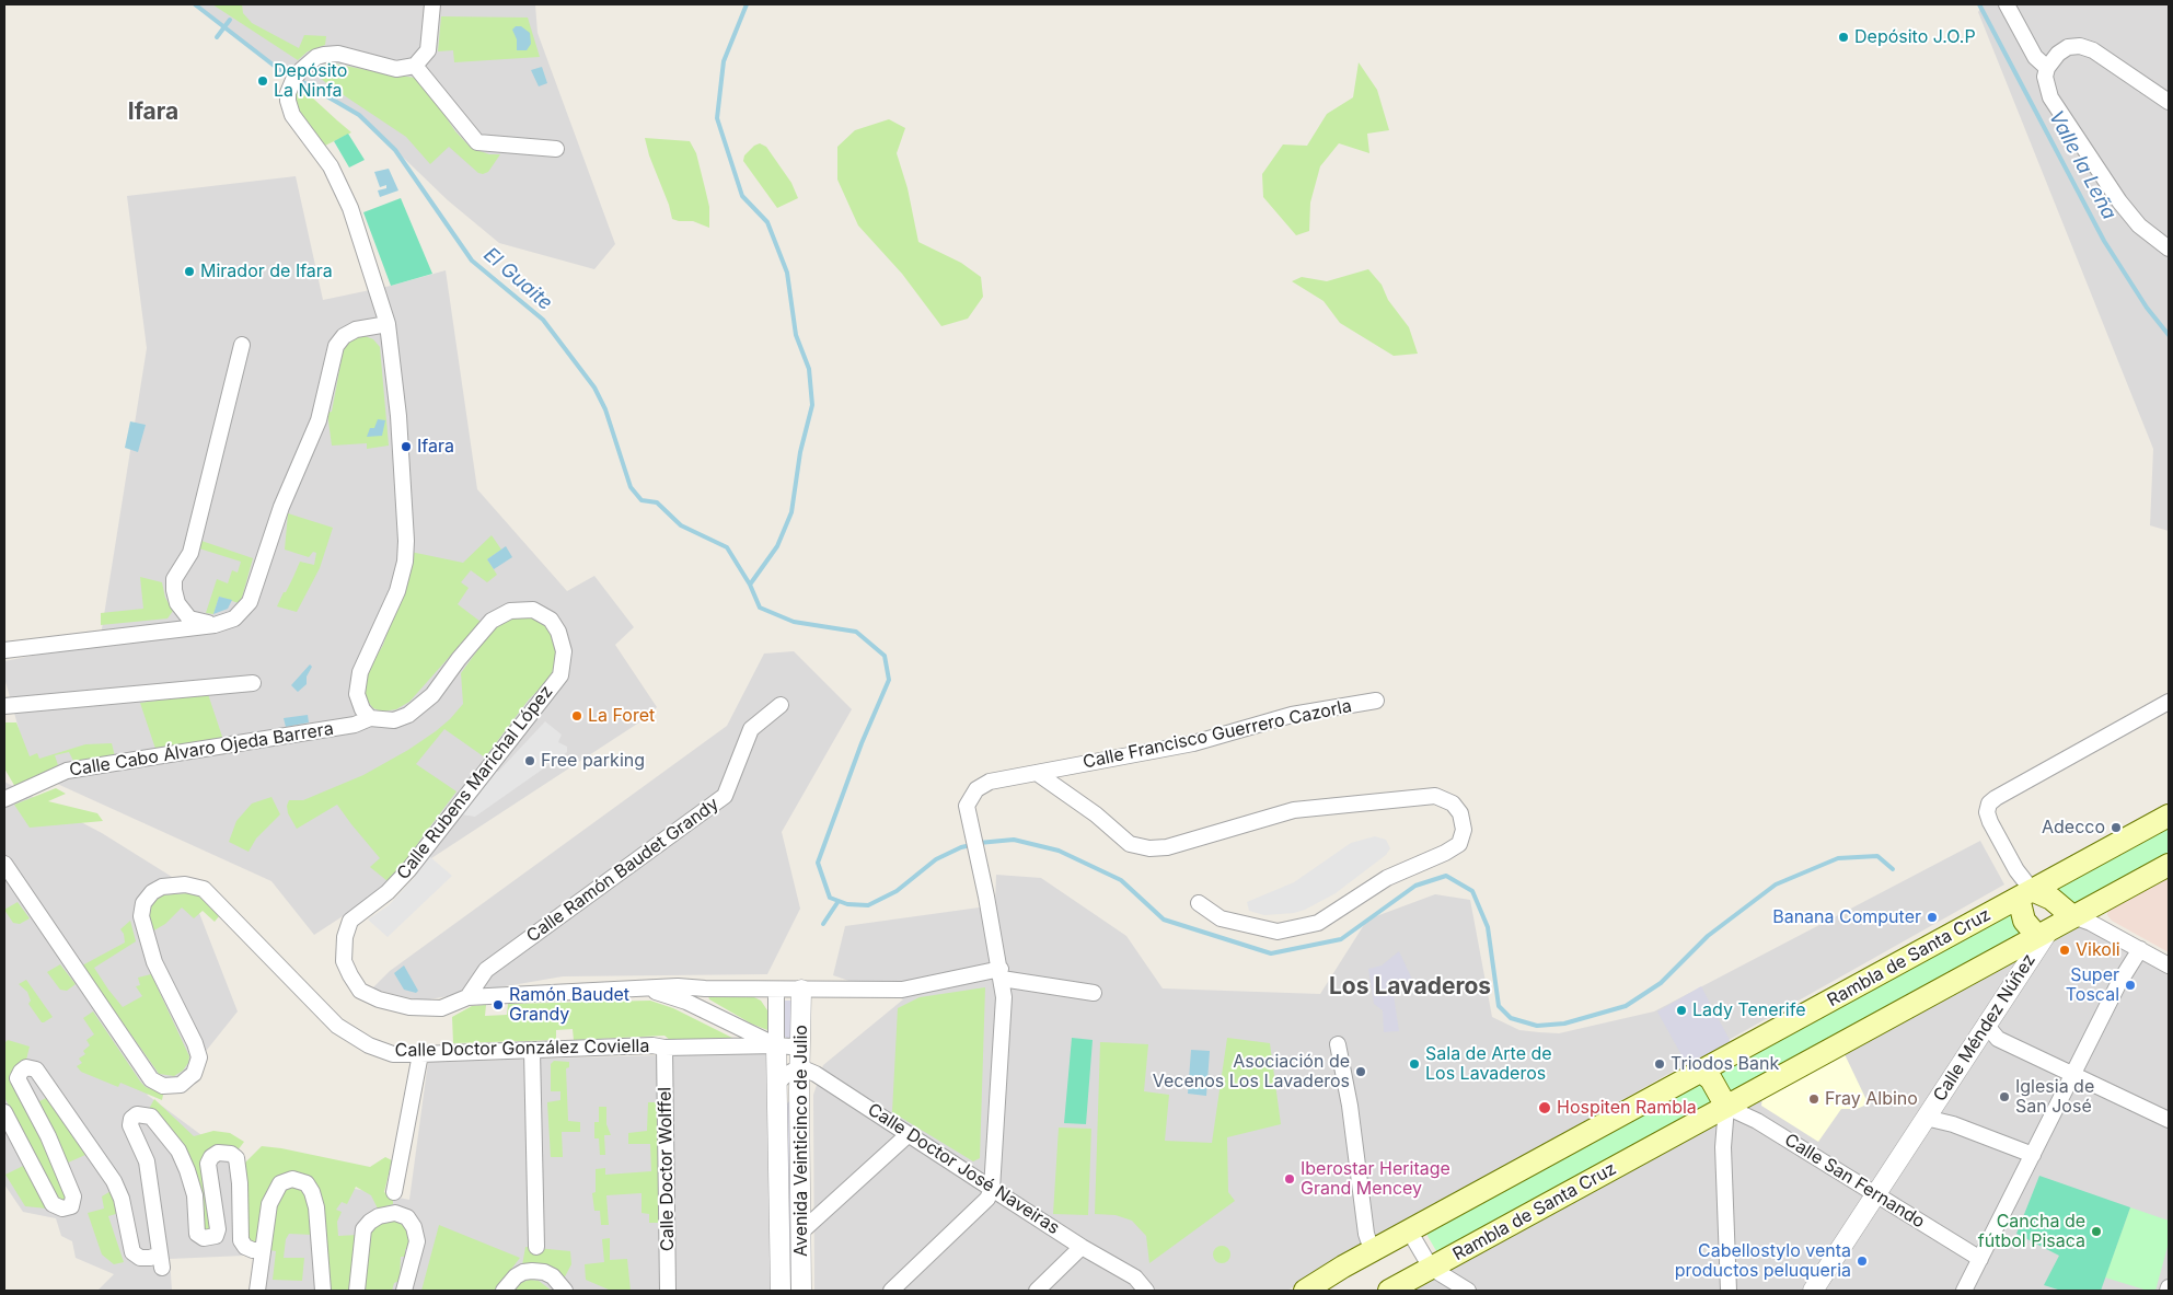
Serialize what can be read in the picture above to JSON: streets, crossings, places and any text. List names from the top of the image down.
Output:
{
  "streets": {
    "main road": ["Rambla de Santa Cruz"],
    "street": [
      "Calle Francisco Guerrero Cazorla",
      "Calle Cabo Álvaro Ojeda Barrera",
      "Calle Rubens Marichal López",
      "Calle Ramón Baudet Grandy",
      "Calle Méndez Núñez",
      "Calle Doctor González Coviella",
      "Avenida Veinticinco de Julio",
      "Calle Doctor Wolffel",
      "Calle Doctor José Naveiras",
      "Calle San Fernando"
    ]
  },
  "crossings": [
    ["Calle Francisco Guerrero Cazorla", "Calle Rubens Marichal López"],
    ["Calle Francisco Guerrero Cazorla", "Calle Doctor José Naveiras"],
    ["Calle Cabo Álvaro Ojeda Barrera", "Calle Rubens Marichal López"],
    ["Calle Rubens Marichal López", "Calle Ramón Baudet Grandy"],
    ["Calle Rubens Marichal López", "Avenida Veinticinco de Julio"],
    ["Rambla de Santa Cruz", "Calle Méndez Núñez"],
    ["Rambla de Santa Cruz", "Calle San Fernando"],
    ["Calle Méndez Núñez", "Calle San Fernando"],
    ["Calle Doctor González Coviella", "Avenida Veinticinco de Julio"],
    ["Calle Doctor González Coviella", "Calle Doctor Wolffel"],
    ["Avenida Veinticinco de Julio", "Calle Doctor José Naveiras"]
  ],
  "districts": ["Ifara", "Los Lavaderos"],
  "water": ["Valle la Leña", "El Guaite"],
  "places": [
    "Depósito J.O.P",
    "Depósito La Ninfa",
    "Mirador de Ifara",
    "Ifara",
    "La Foret",
    "Free parking",
    "Adecco",
    "Banana Computer",
    "Vikoli",
    "Super Toscal",
    "Ramón Baudet Grandy",
    "Lady Tenerife",
    "Sala de Arte de Los Lavaderos",
    "Triodos Bank",
    "Asociación de Vecenos Los Lavaderos",
    "Iglesia de San José",
    "Fray Albino",
    "Hospiten Rambla",
    "Iberostar Heritage Grand Mencey",
    "Cancha de fútbol Pisaca",
    "Cabellostylo venta productos peluqueria"
  ]
}
